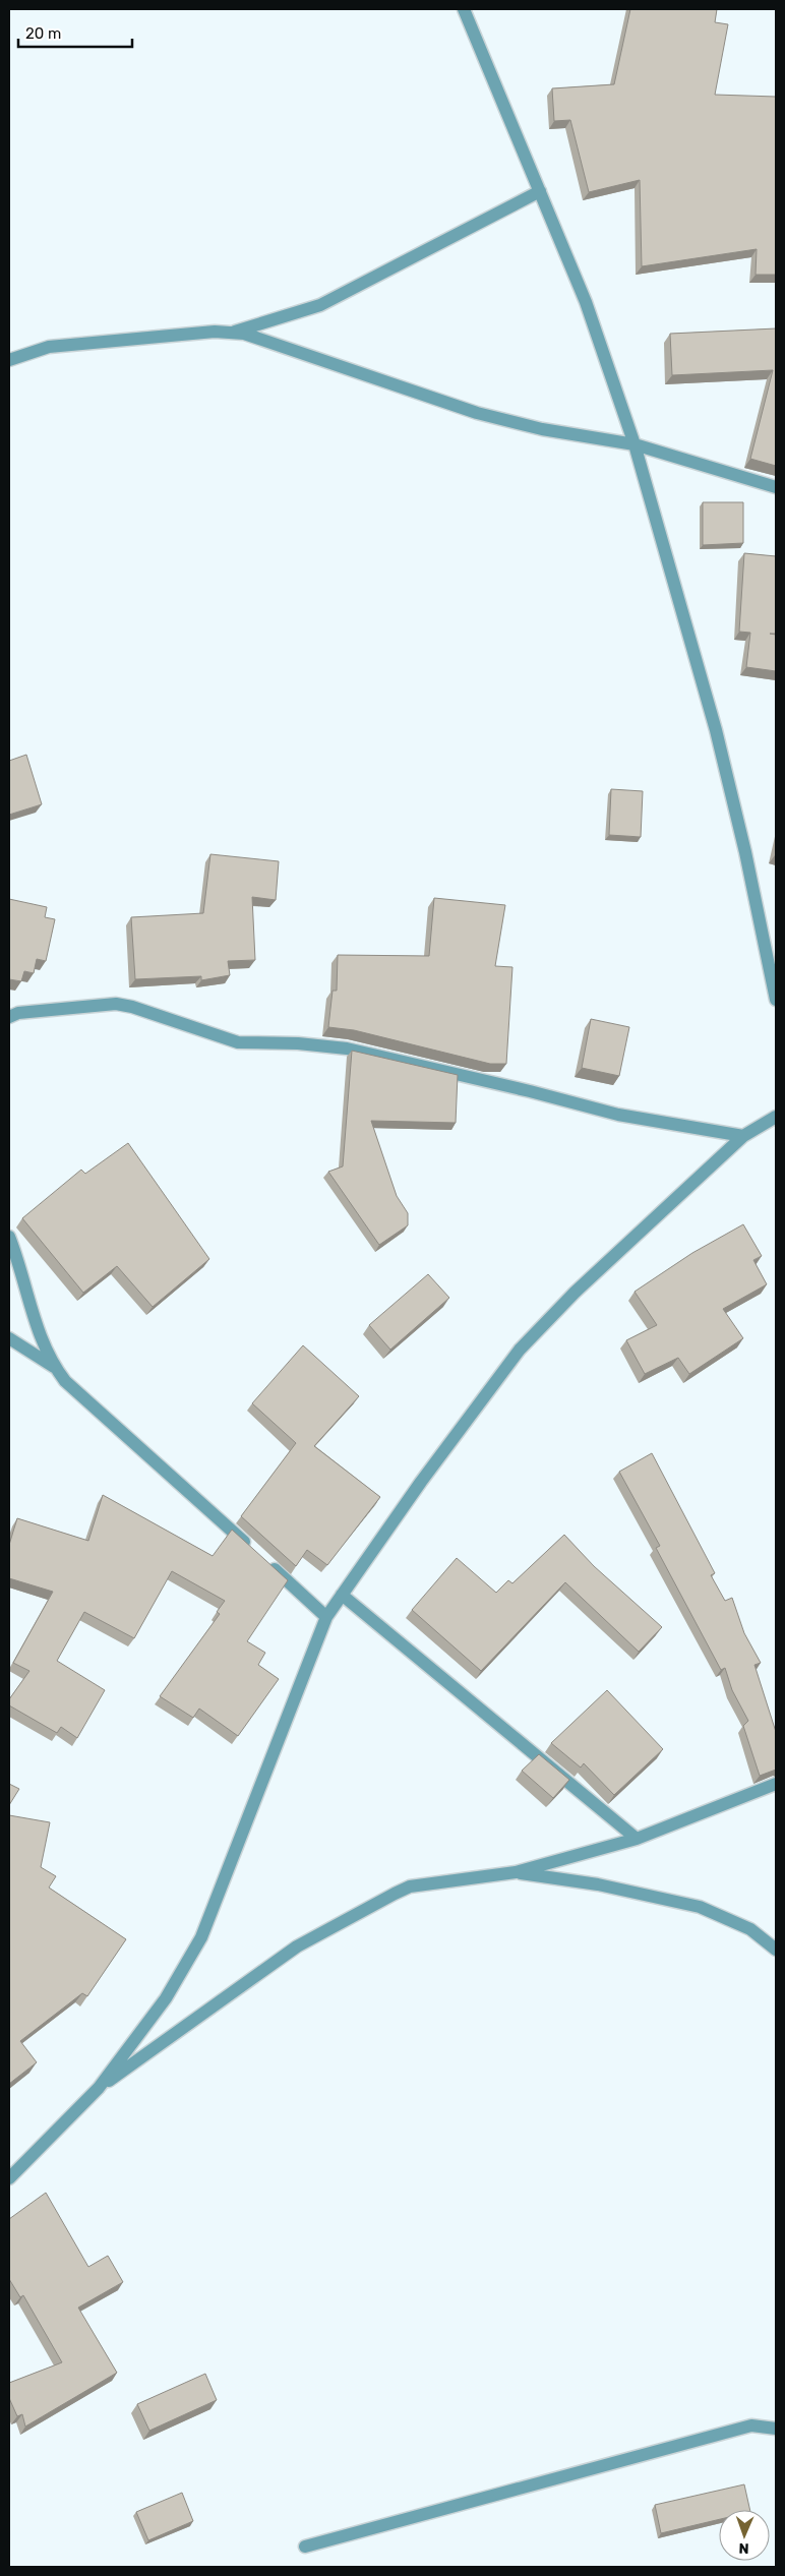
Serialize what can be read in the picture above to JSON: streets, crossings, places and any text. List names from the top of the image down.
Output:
{
  "scale_bar": "20 m",
  "north": "bottom"
}
